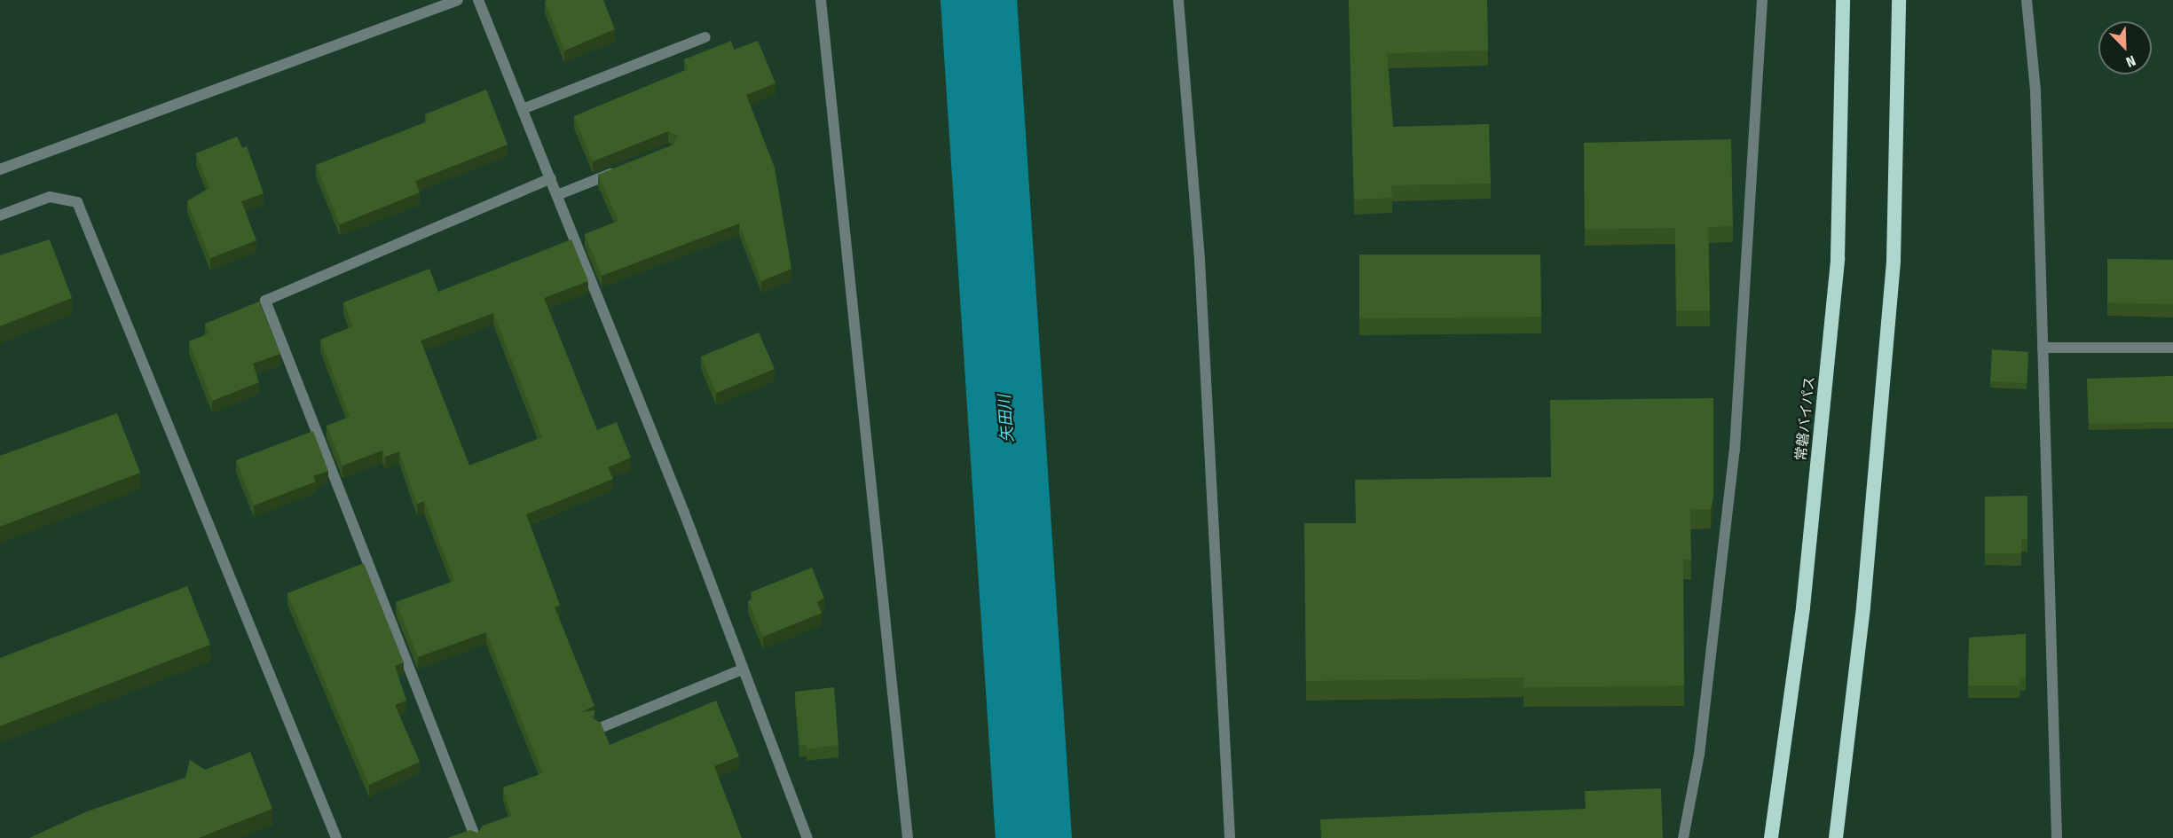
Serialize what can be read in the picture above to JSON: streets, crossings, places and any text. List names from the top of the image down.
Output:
{
  "streets": {
    "highway": ["常磐バイパス"]
  },
  "water": ["矢田川"],
  "north": "bottom right"
}
